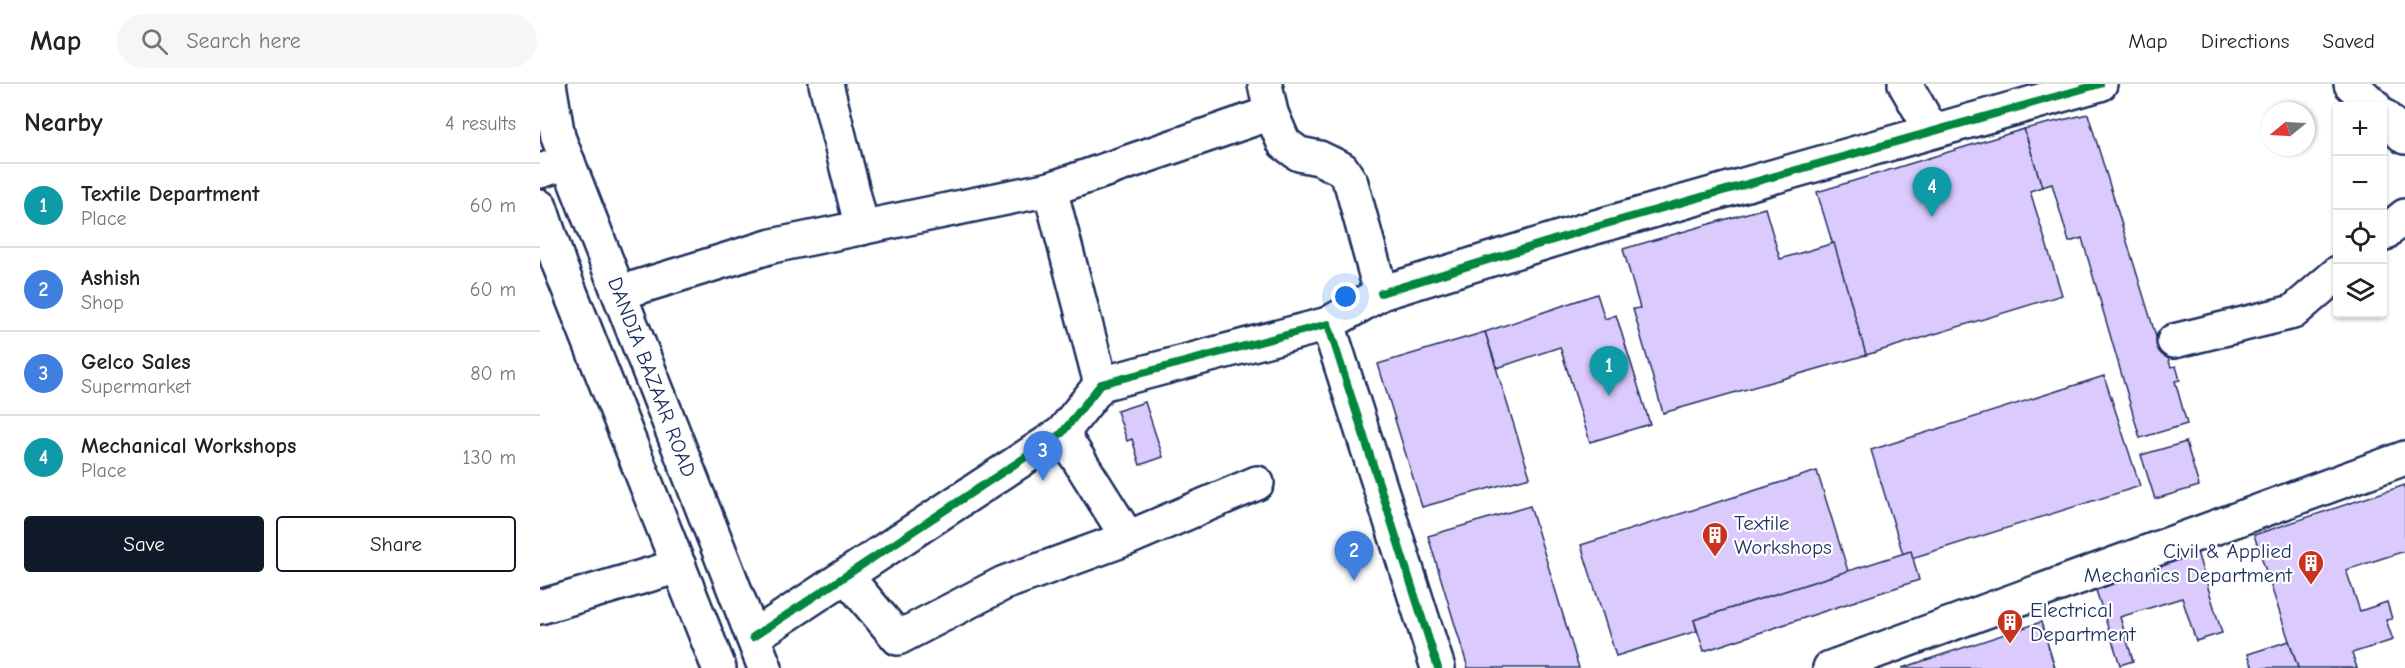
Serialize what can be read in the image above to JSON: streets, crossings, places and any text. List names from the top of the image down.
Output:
{
  "streets": {
    "street": ["DANDIA BAZAAR ROAD"]
  },
  "places": {
    "building": ["Textile Workshops", "Civil & Applied Mechanics Department", "Electrical Department"]
  },
  "north": "left",
  "page": {
    "header": "Map",
    "search": "Search here",
    "nav": ["Map", "Directions", "Saved"],
    "heading": ["Nearby", "4 results"],
    "map_buttons": ["+", "−"],
    "list": [
      {
        "mark": "1",
        "name": "Textile Department",
        "note": "Place",
        "value": "60 m"
      },
      {
        "mark": "2",
        "name": "Ashish",
        "note": "Shop",
        "value": "60 m"
      },
      {
        "mark": "3",
        "name": "Gelco Sales",
        "note": "Supermarket",
        "value": "80 m"
      },
      {
        "mark": "4",
        "name": "Mechanical Workshops",
        "note": "Place",
        "value": "130 m"
      }
    ],
    "pins": [
      "4",
      "1",
      "3",
      "2"
    ],
    "buttons": ["Save", "Share"]
  }
}
